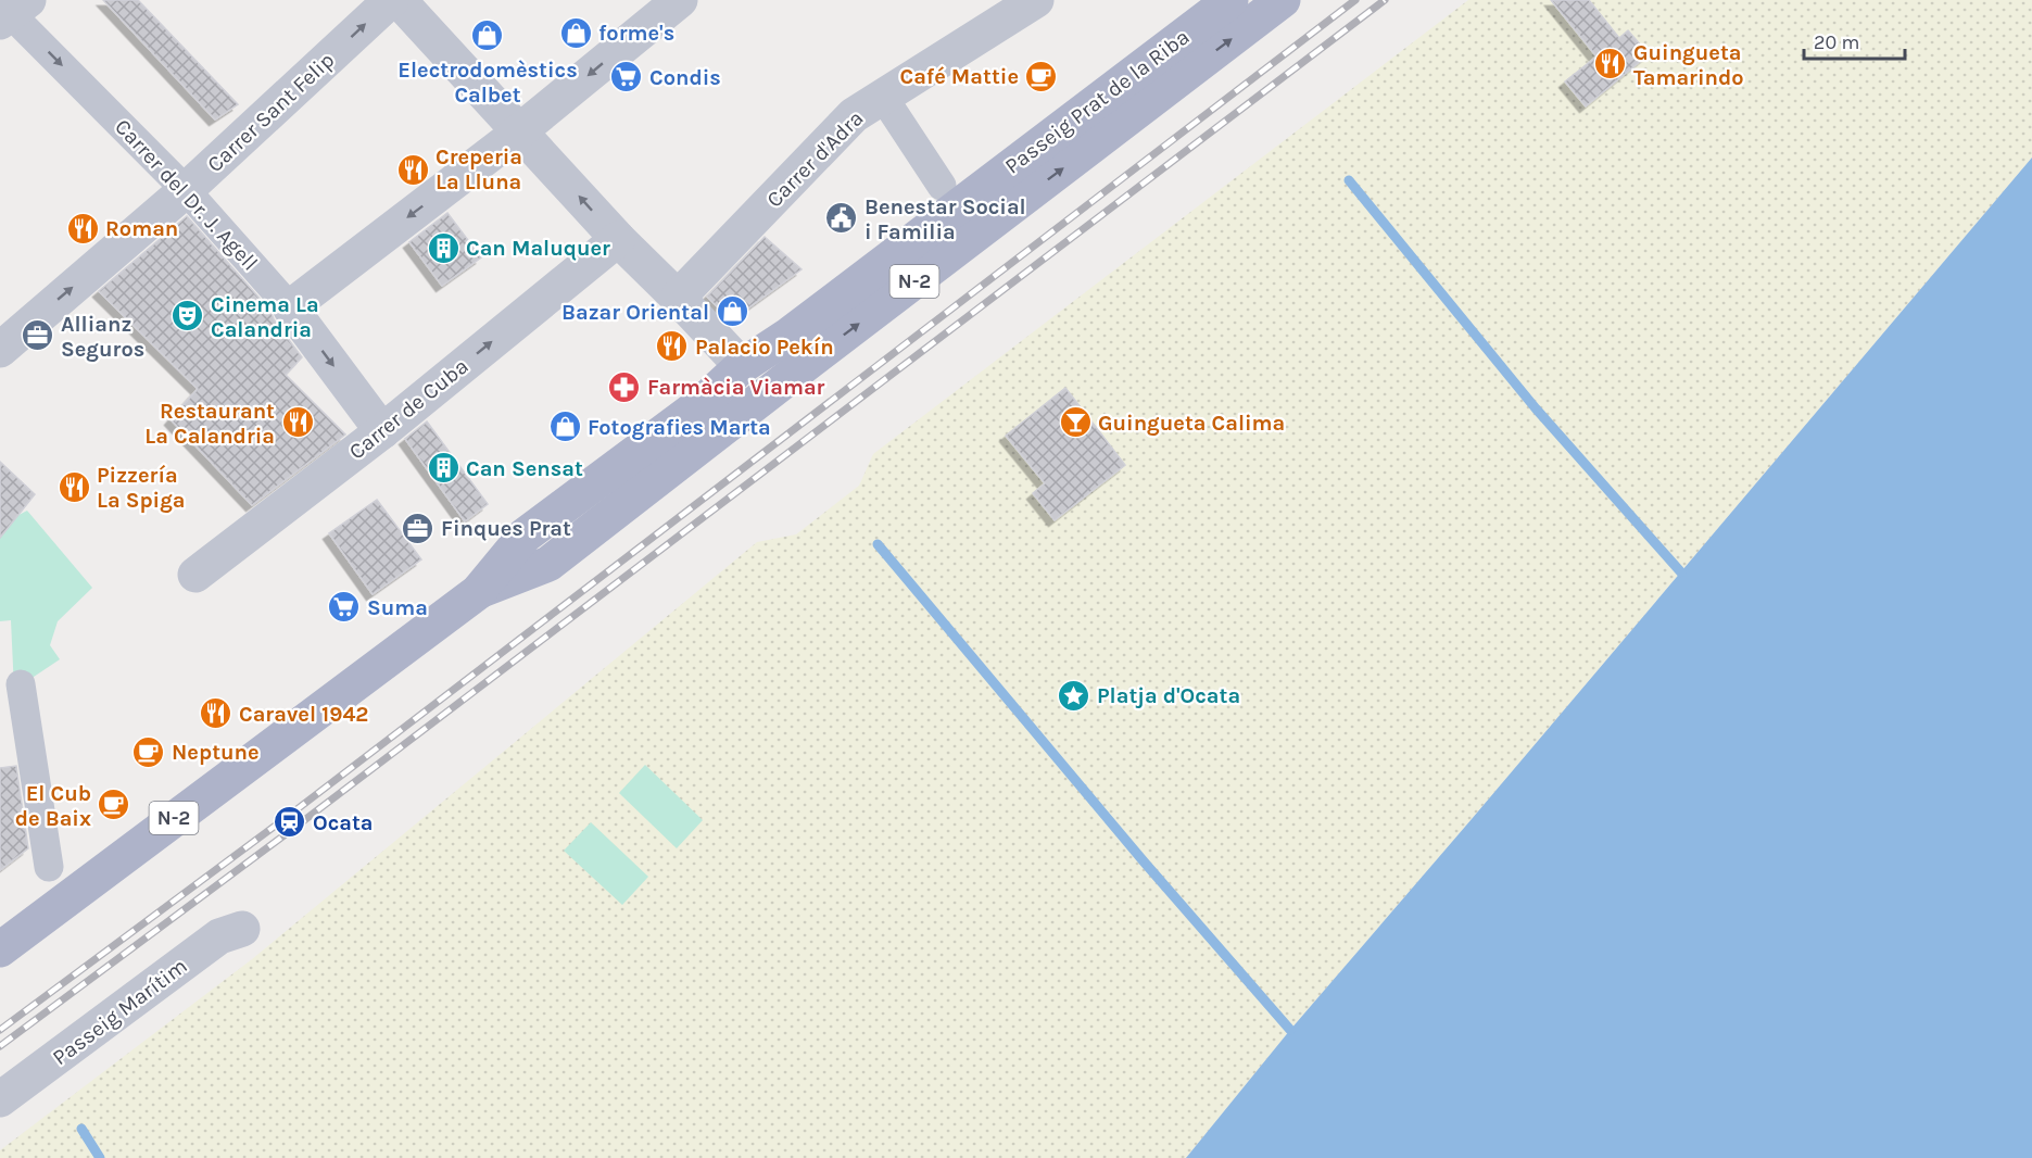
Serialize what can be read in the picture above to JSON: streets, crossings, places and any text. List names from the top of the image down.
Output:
{
  "streets": {
    "main road": ["Passeig Prat de la Riba", "N-2"],
    "street": [
      "Carrer Sant Felip",
      "Carrer d'Adra",
      "Carrer del Dr. J. Agell",
      "Carrer de Cuba",
      "Passeig Marítim"
    ]
  },
  "crossings": [
    ["Passeig Prat de la Riba", "N-2"],
    ["Carrer Sant Felip", "Carrer del Dr. J. Agell"],
    ["Carrer del Dr. J. Agell", "Carrer de Cuba"]
  ],
  "places": {
    "shop": [
      "forme's",
      "Electrodomèstics Calbet",
      "Bazar Oriental",
      "Fotografies Marta"
    ],
    "restaurant": [
      "Guingueta Tamarindo",
      "Creperia La Lluna",
      "Roman",
      "Palacio Pekín",
      "Restaurant La Calandria",
      "Pizzería La Spiga",
      "Caravel 1942"
    ],
    "cafe": ["Café Mattie", "Neptune", "El Cub de Baix"],
    "supermarket": ["Condis", "Suma"],
    "public building": ["Benestar Social i Familia"],
    "building": ["Can Maluquer", "Can Sensat"],
    "theatre": ["Cinema La Calandria"],
    "office": ["Allianz Seguros", "Finques Prat"],
    "pharmacy": ["Farmàcia Viamar"],
    "bar": ["Guingueta Calima"],
    "place": ["Platja d'Ocata"],
    "station": ["Ocata"]
  },
  "scale_bar": "20 m"
}
